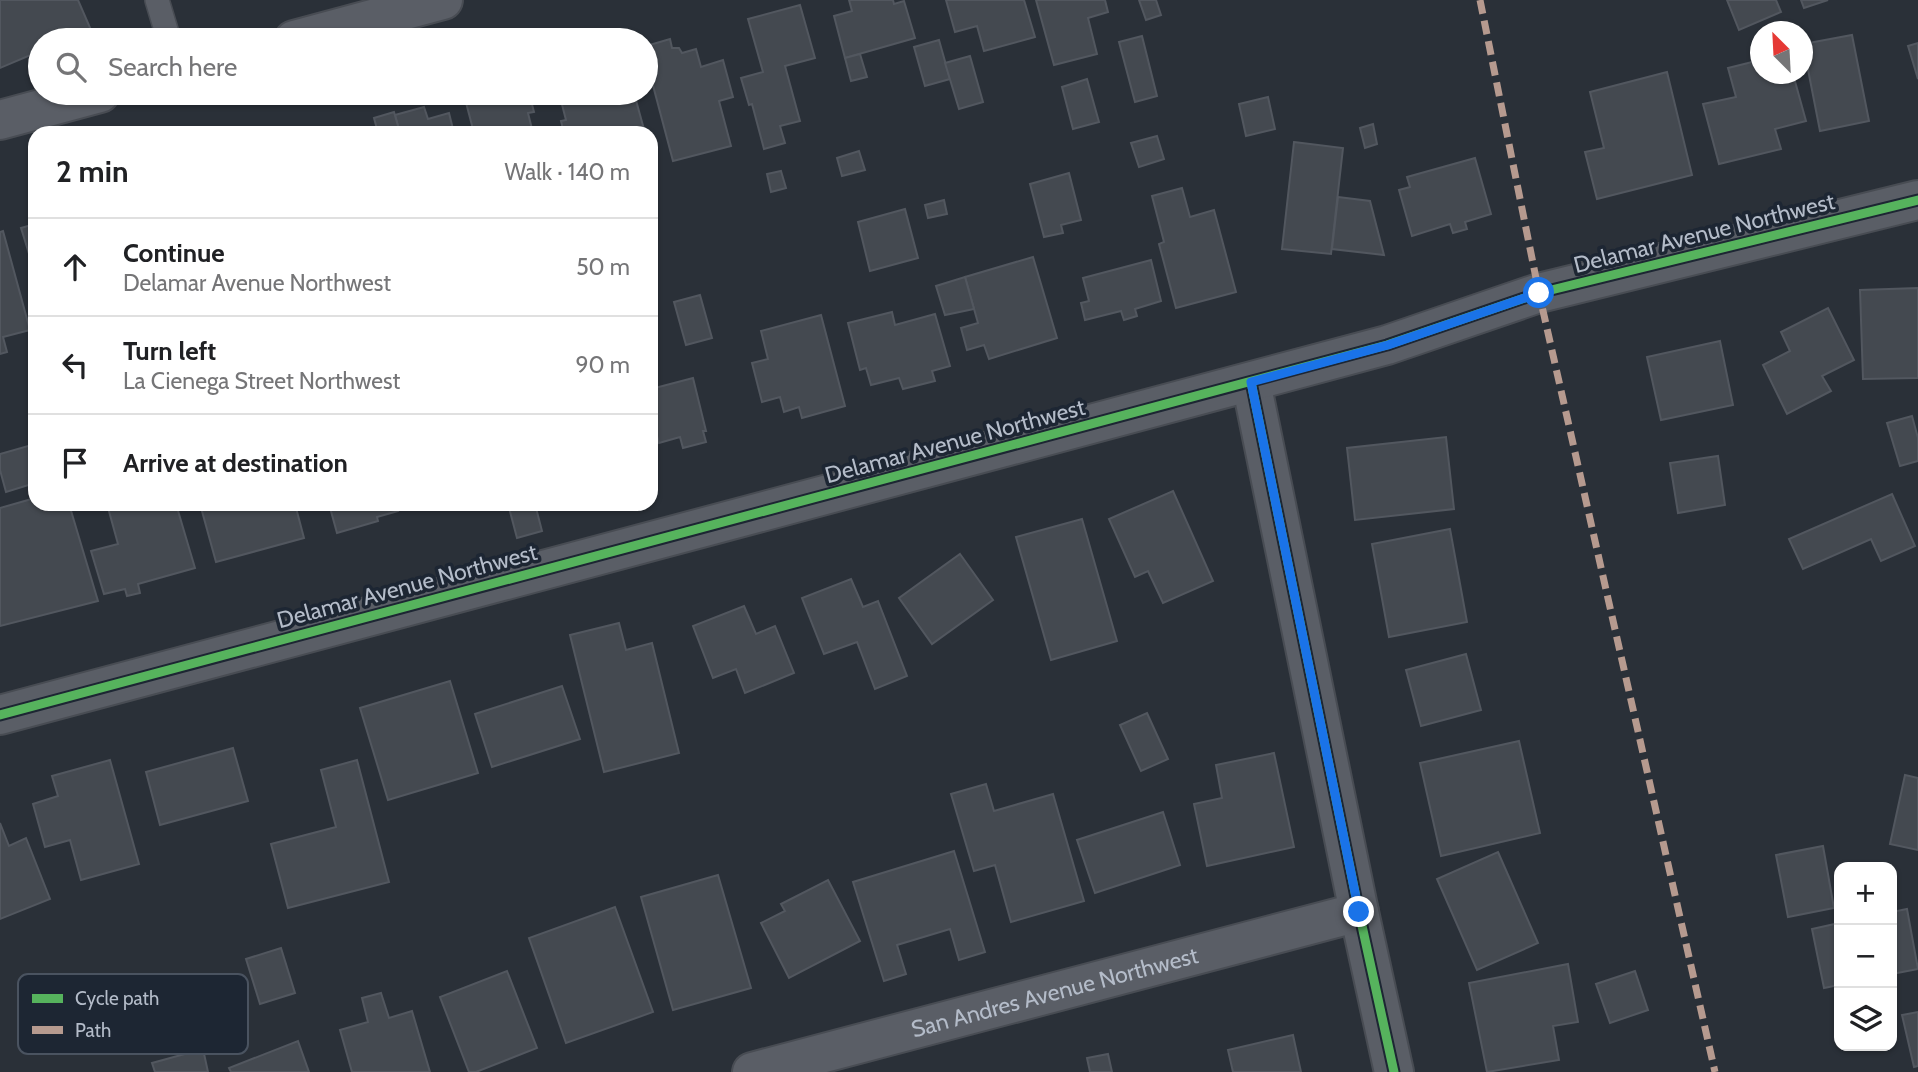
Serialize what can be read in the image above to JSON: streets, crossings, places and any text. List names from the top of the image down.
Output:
{
  "streets": {
    "street": ["Delamar Avenue Northwest", "San Andres Avenue Northwest"]
  },
  "legend": ["Cycle path", "Path"],
  "north": "top left",
  "page": {
    "search": "Search here",
    "heading": ["2 min", "Walk · 140 m"],
    "list": [
      ["Continue", "Delamar Avenue Northwest", "50 m"],
      ["Turn left", "La Cienega Street Northwest", "90 m"],
      "Arrive at destination"
    ],
    "map_buttons": ["+", "−"]
  }
}
